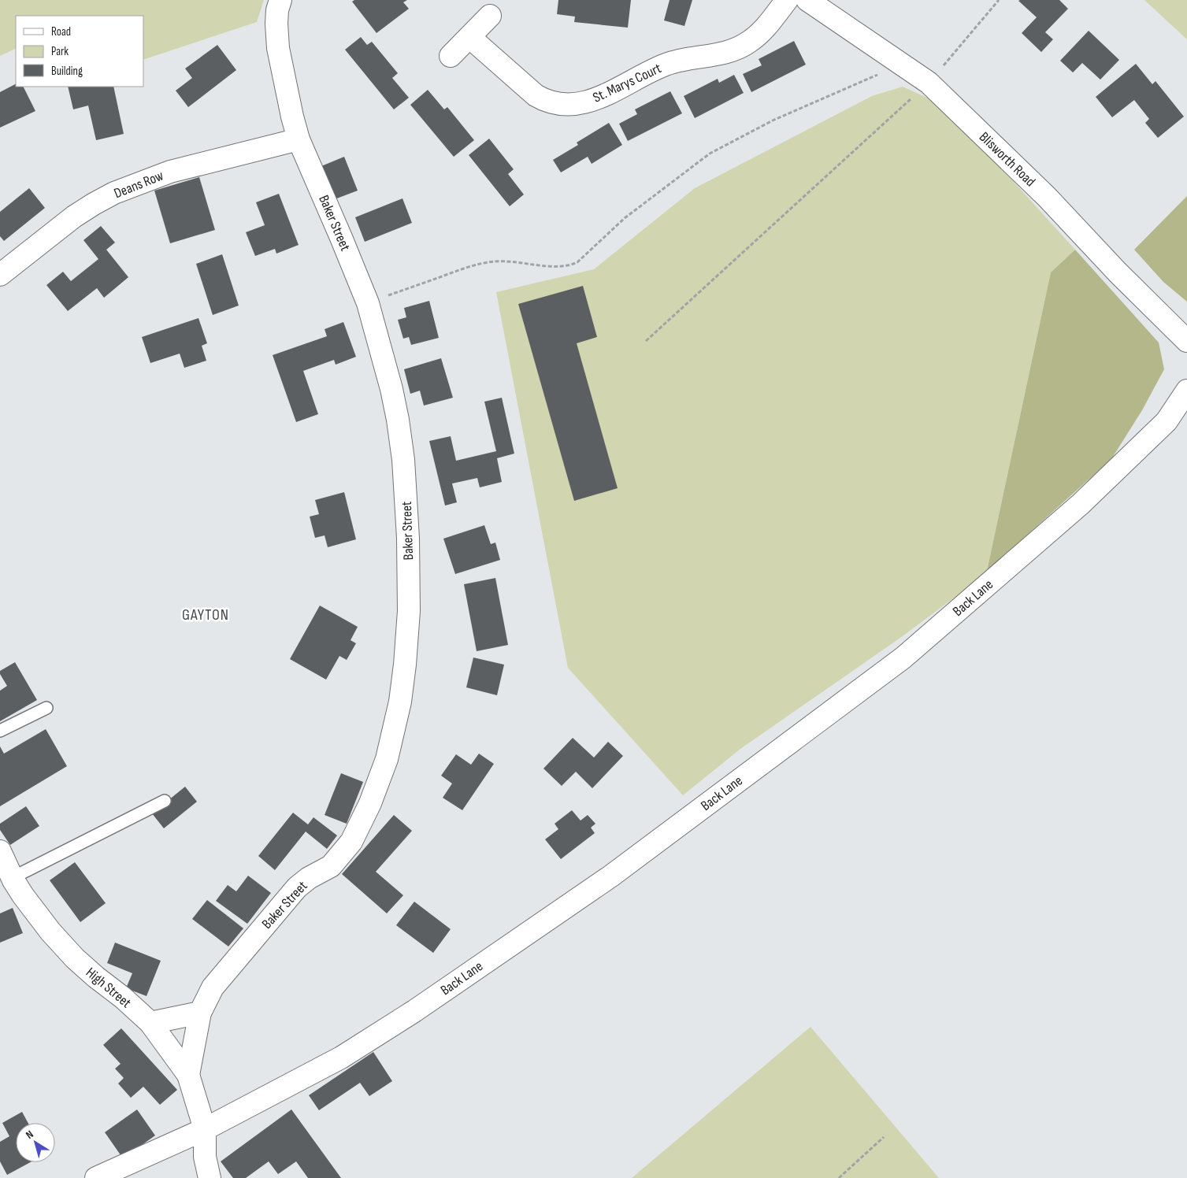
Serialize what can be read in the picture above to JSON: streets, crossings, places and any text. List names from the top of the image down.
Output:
{
  "streets": {
    "street": [
      "St. Marys Court",
      "Blisworth Road",
      "Deans Row",
      "Baker Street",
      "Back Lane",
      "High Street"
    ]
  },
  "crossings": [
    ["Deans Row", "Baker Street"],
    ["Baker Street", "High Street"],
    ["Back Lane", "High Street"]
  ],
  "districts": ["GAYTON"],
  "legend": ["Road", "Park", "Building"],
  "north": "top left"
}
